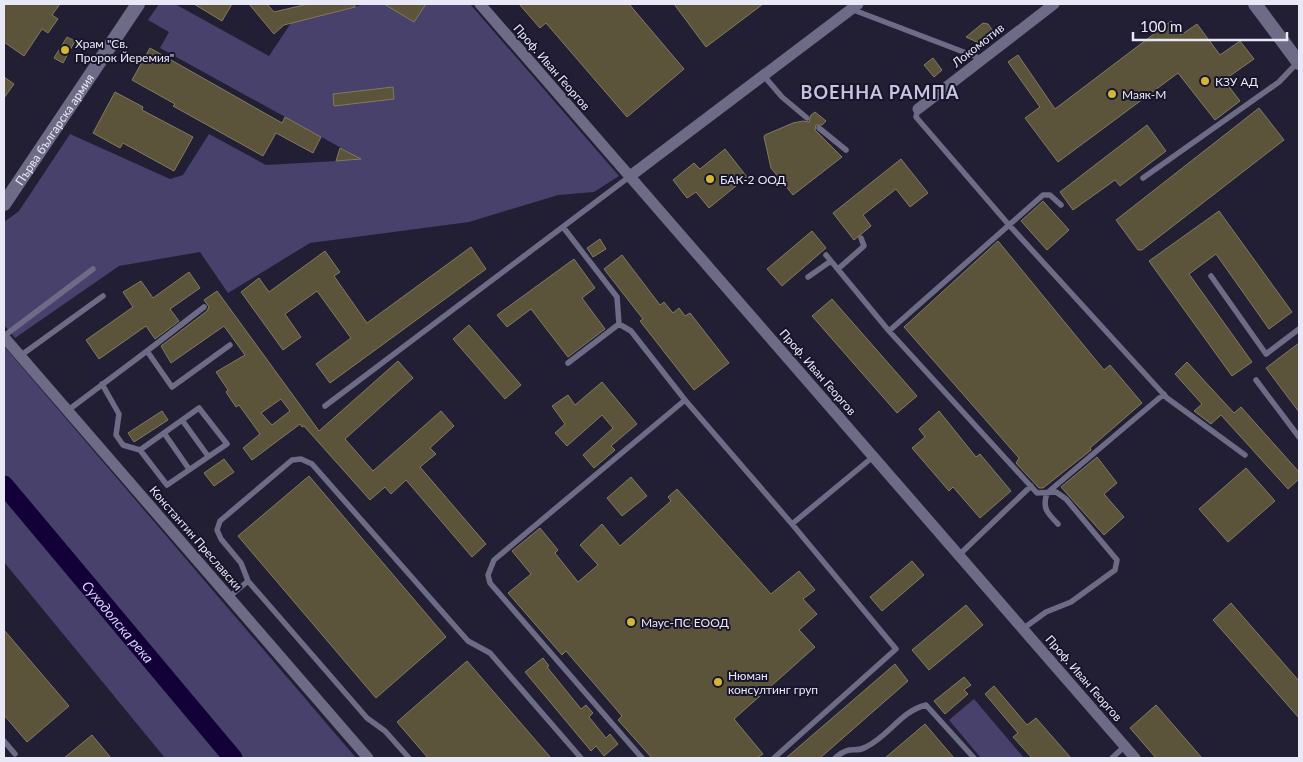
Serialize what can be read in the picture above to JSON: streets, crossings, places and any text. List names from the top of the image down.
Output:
{
  "streets": {
    "street": [
      "Локомотив",
      "Проф. Иван Георгов",
      "Първа българска армия",
      "Константин Преславски"
    ]
  },
  "districts": ["ВОЕННА РАМПА"],
  "water": ["Суходолска река"],
  "places": [
    "Храм \"Св. Пророк Йеремия\"",
    "КЗУ АД",
    "Маяк-М",
    "БАК-2 ООД",
    "Маус-ПС ЕООД",
    "Нюман консултинг груп"
  ],
  "scale_bar": "100 m"
}
